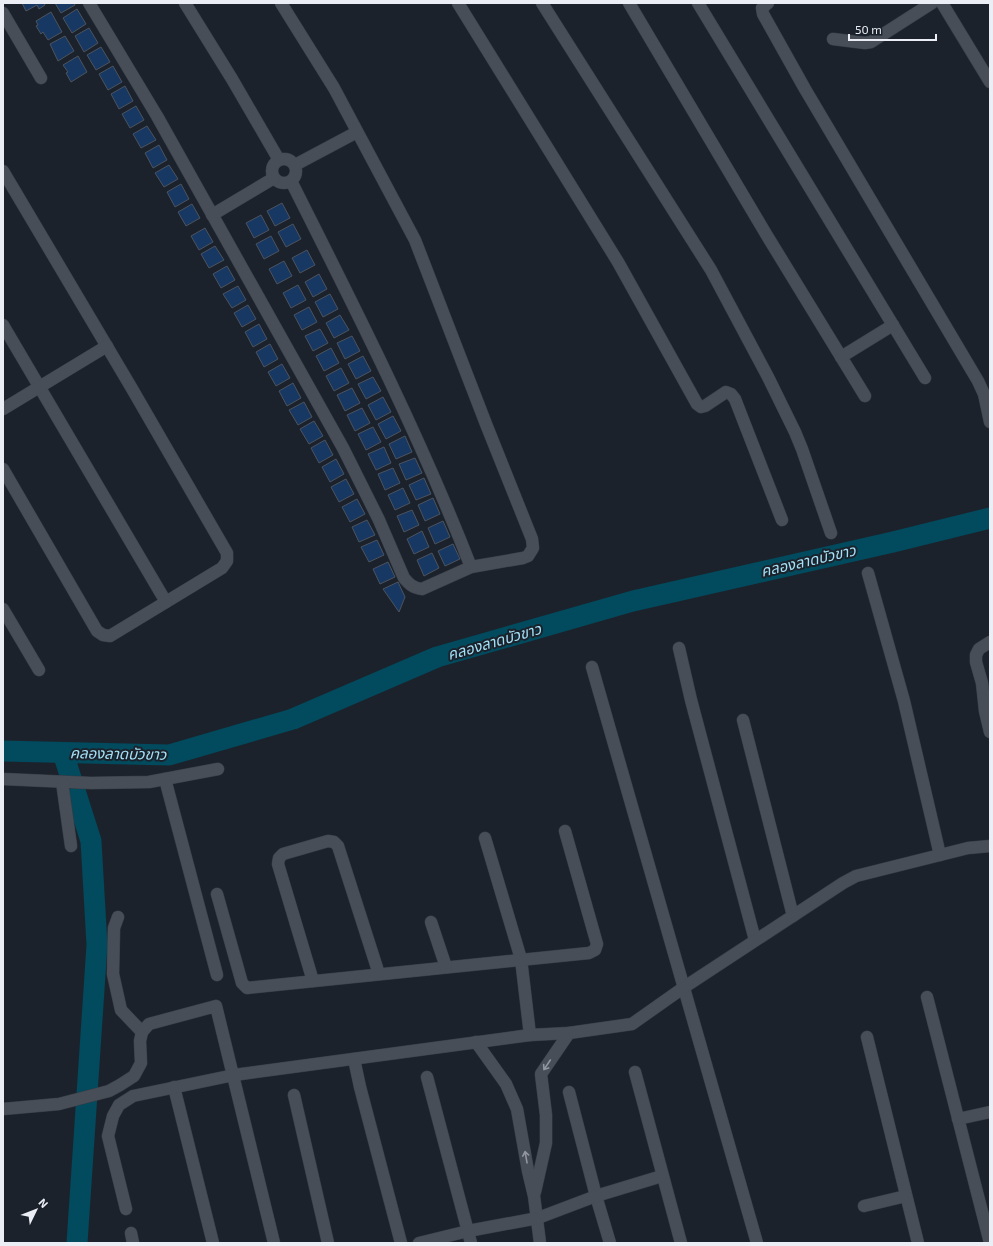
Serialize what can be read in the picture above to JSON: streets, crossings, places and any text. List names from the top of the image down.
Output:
{
  "water": ["คลองลาดบัวขาว"],
  "scale_bar": "50 m",
  "north": "top right"
}
